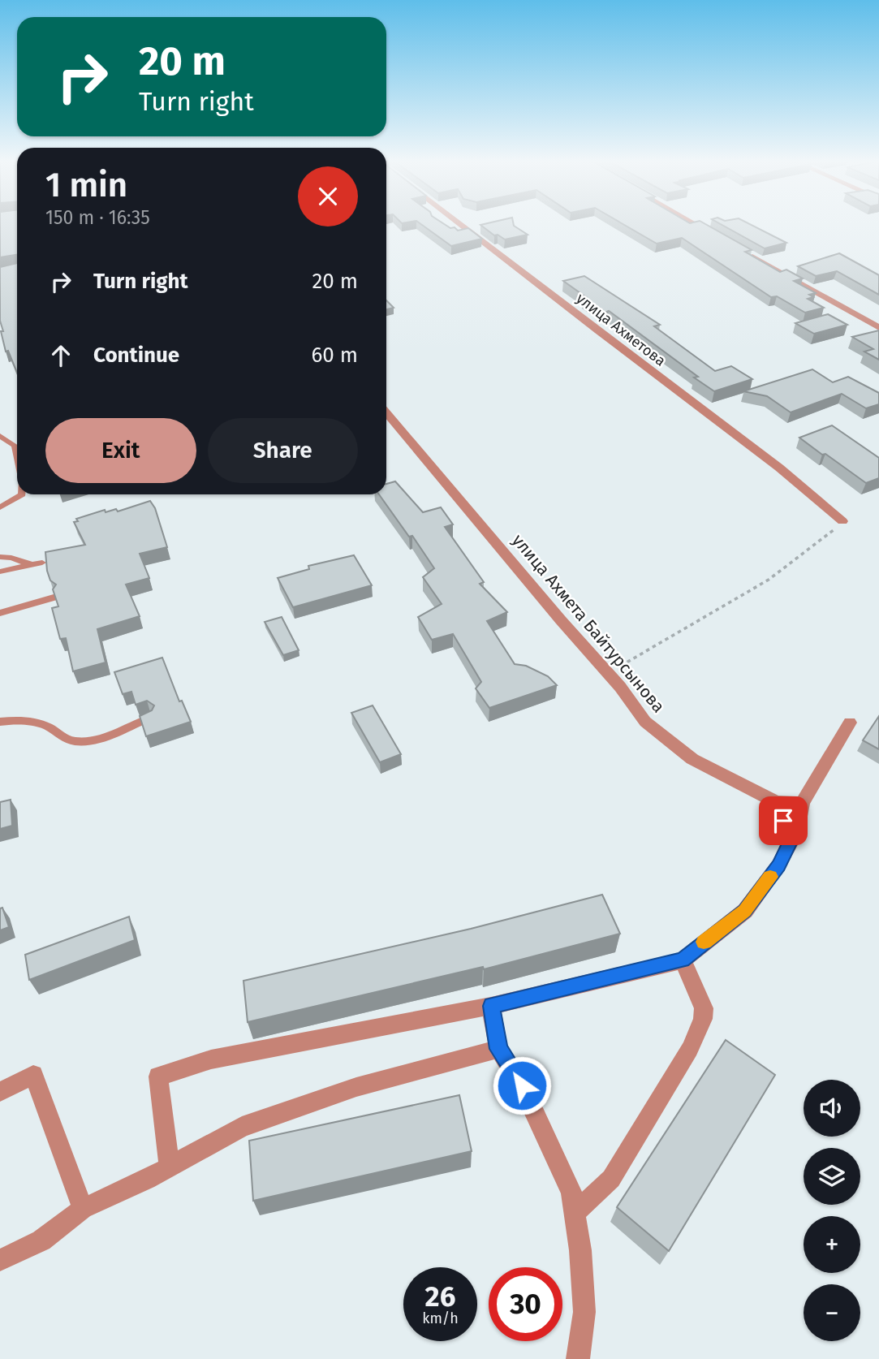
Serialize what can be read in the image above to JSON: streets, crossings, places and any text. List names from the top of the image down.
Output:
{
  "streets": {
    "street": ["улица Ахметова", "улица Ахмета Байтурсынова"]
  },
  "page": {
    "turn": ["20 m", "Turn right"],
    "heading": ["1 min", "150 m · 16:35"],
    "list": [
      {
        "name": "Turn right",
        "value": "20 m"
      },
      {
        "name": "Continue",
        "value": "60 m"
      }
    ],
    "buttons": ["Exit", "Share"],
    "map_buttons": ["+", "−"],
    "speed": "26 km/h",
    "limit": "30"
  }
}
